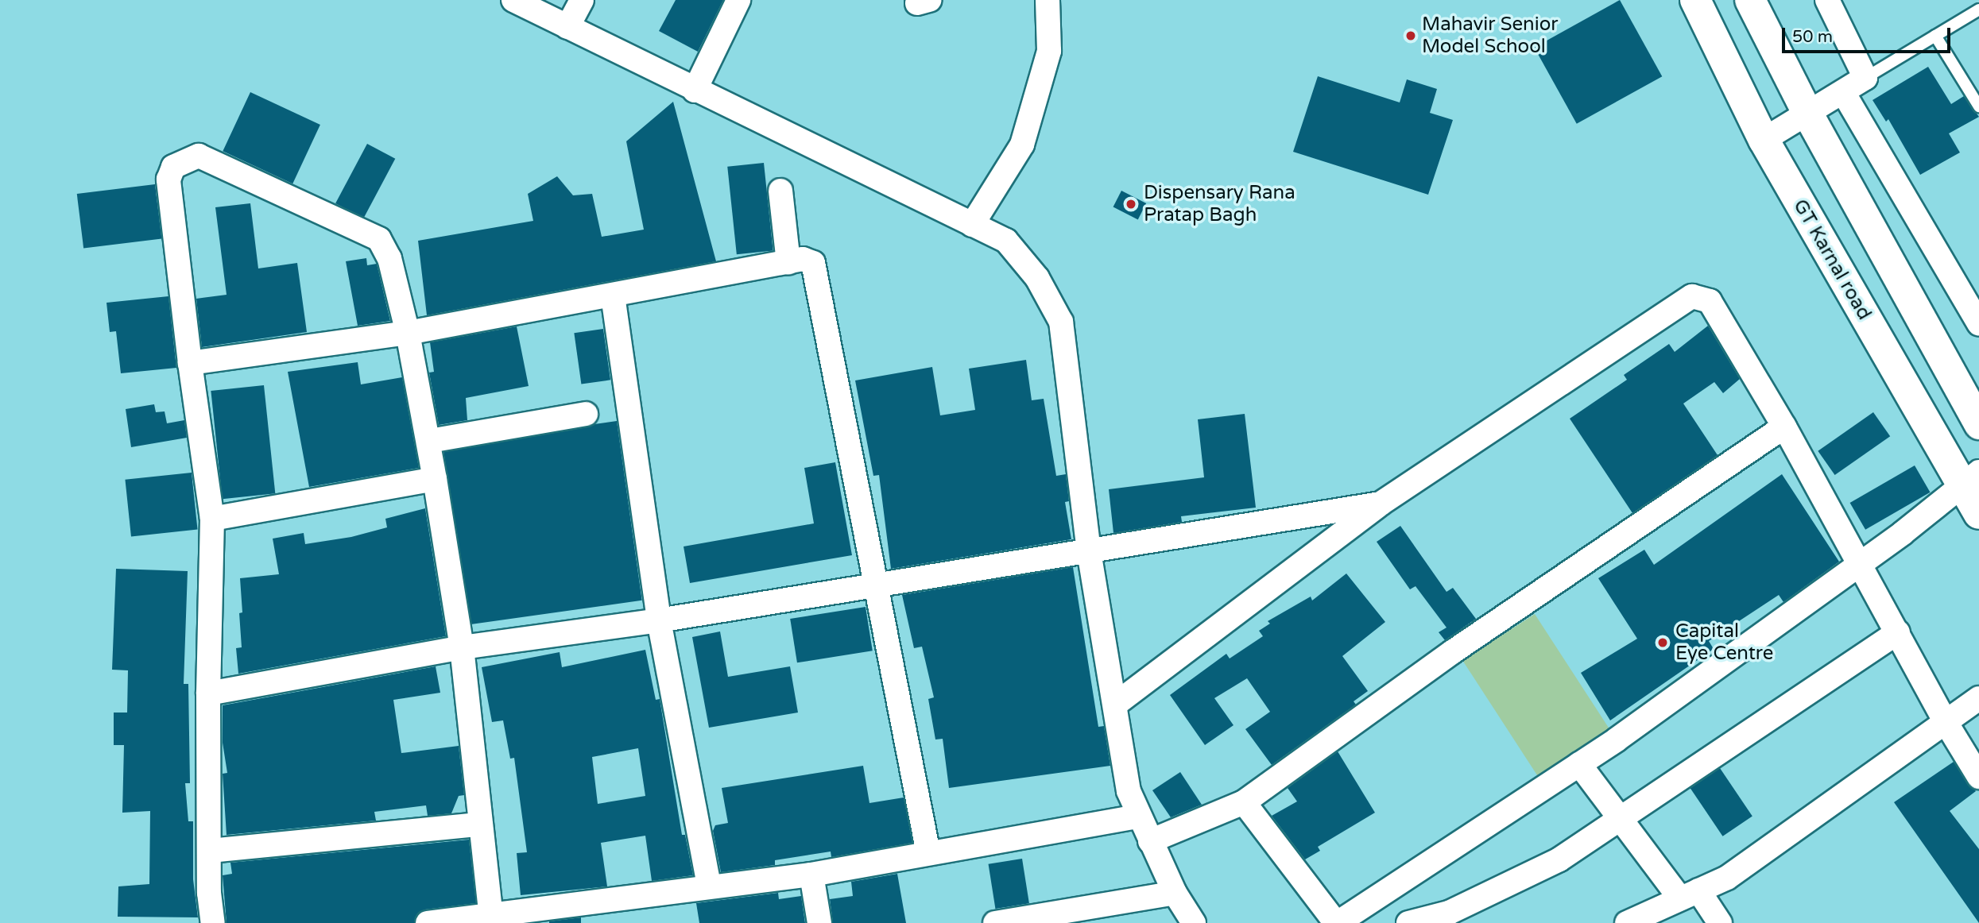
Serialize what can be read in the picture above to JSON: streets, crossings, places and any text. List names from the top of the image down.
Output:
{
  "streets": {
    "main road": ["GT Karnal road"]
  },
  "places": ["Mahavir Senior Model School", "Dispensary Rana Pratap Bagh", "Capital Eye Centre"],
  "scale_bar": "50 m"
}
